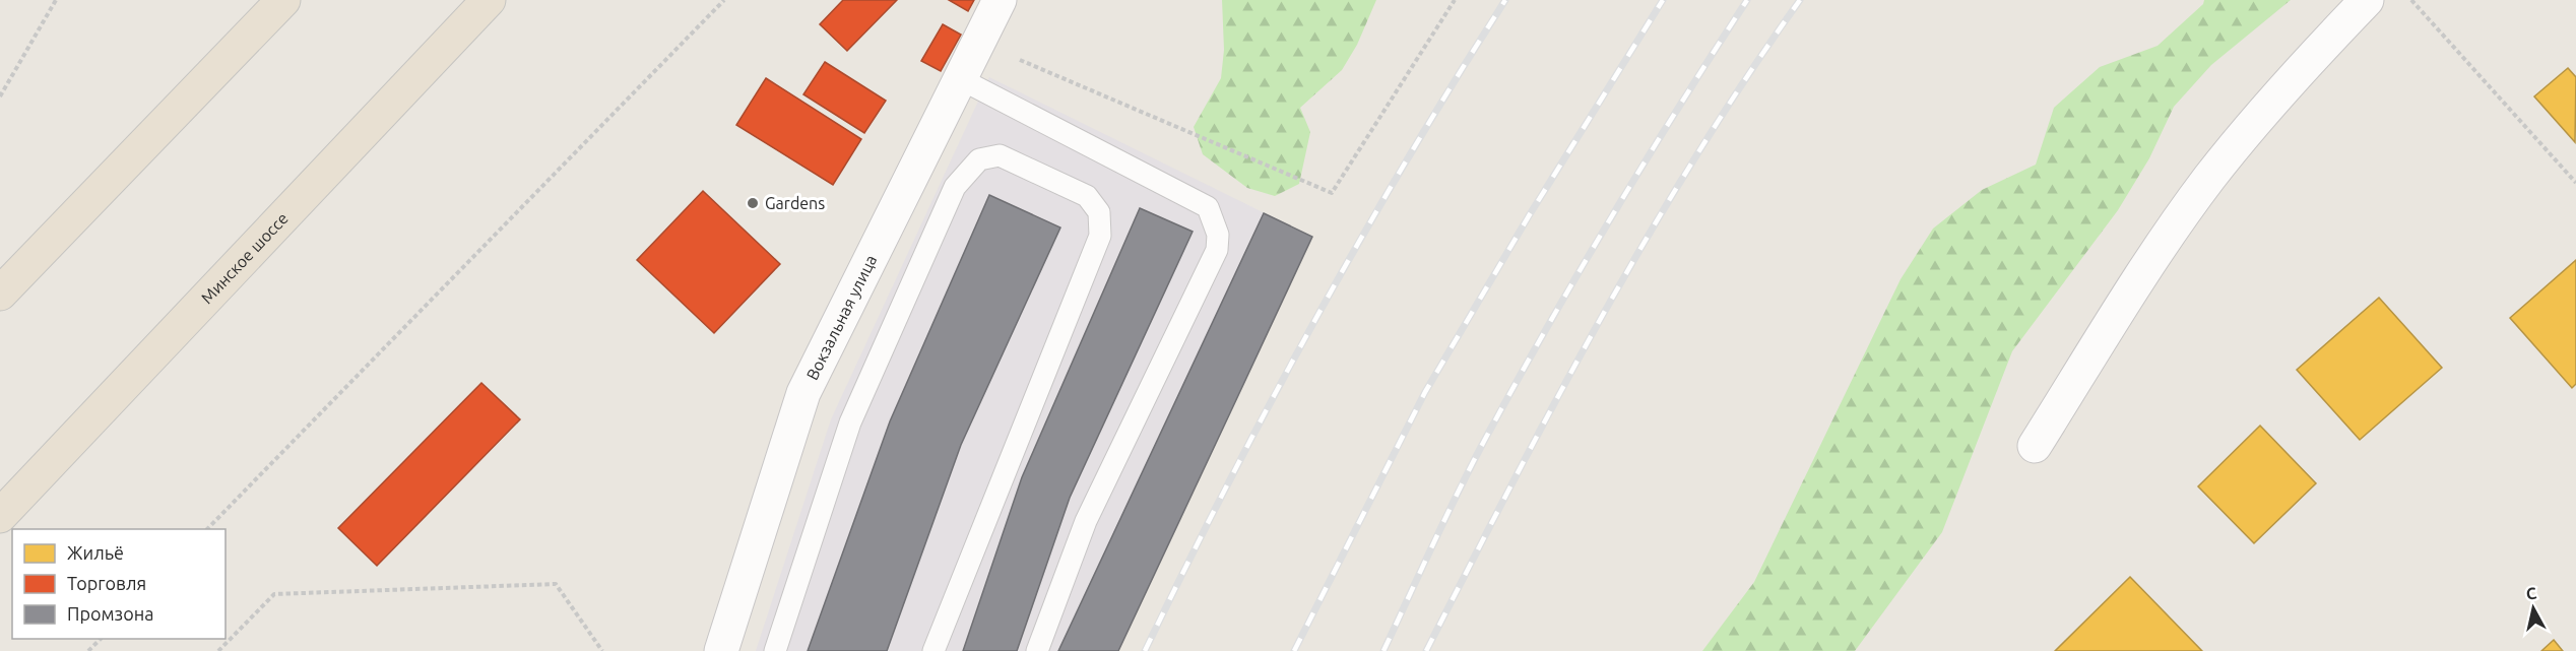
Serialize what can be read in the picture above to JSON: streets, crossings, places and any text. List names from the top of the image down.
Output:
{
  "streets": {
    "highway": ["Минское шоссе"],
    "street": ["Вокзальная улица"]
  },
  "places": ["Gardens"],
  "legend": ["Жильё", "Торговля", "Промзона"],
  "north": "top"
}
